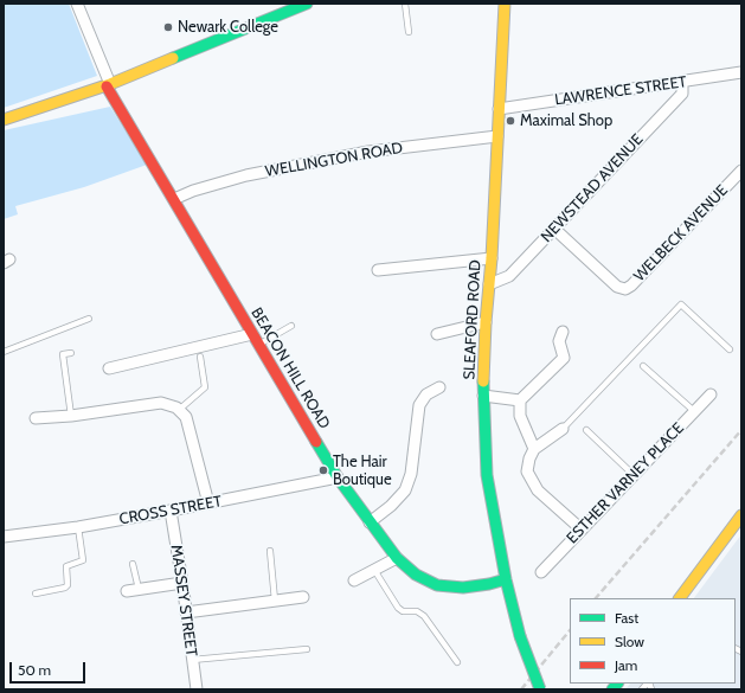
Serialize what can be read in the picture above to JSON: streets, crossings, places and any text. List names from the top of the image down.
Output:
{
  "streets": {
    "street": [
      "LAWRENCE STREET",
      "WELLINGTON ROAD",
      "NEWSTEAD AVENUE",
      "WELBECK AVENUE",
      "SLEAFORD ROAD",
      "BEACON HILL ROAD",
      "ESTHER VARNEY PLACE",
      "CROSS STREET",
      "MASSEY STREET"
    ]
  },
  "crossings": [
    ["LAWRENCE STREET", "NEWSTEAD AVENUE"],
    ["LAWRENCE STREET", "SLEAFORD ROAD"],
    ["WELLINGTON ROAD", "SLEAFORD ROAD"],
    ["WELLINGTON ROAD", "BEACON HILL ROAD"],
    ["NEWSTEAD AVENUE", "WELBECK AVENUE"],
    ["NEWSTEAD AVENUE", "SLEAFORD ROAD"],
    ["SLEAFORD ROAD", "BEACON HILL ROAD"],
    ["BEACON HILL ROAD", "CROSS STREET"],
    ["CROSS STREET", "MASSEY STREET"]
  ],
  "places": ["Newark College", "Maximal Shop", "The Hair Boutique"],
  "legend": ["Fast", "Slow", "Jam"],
  "scale_bar": "50 m"
}
